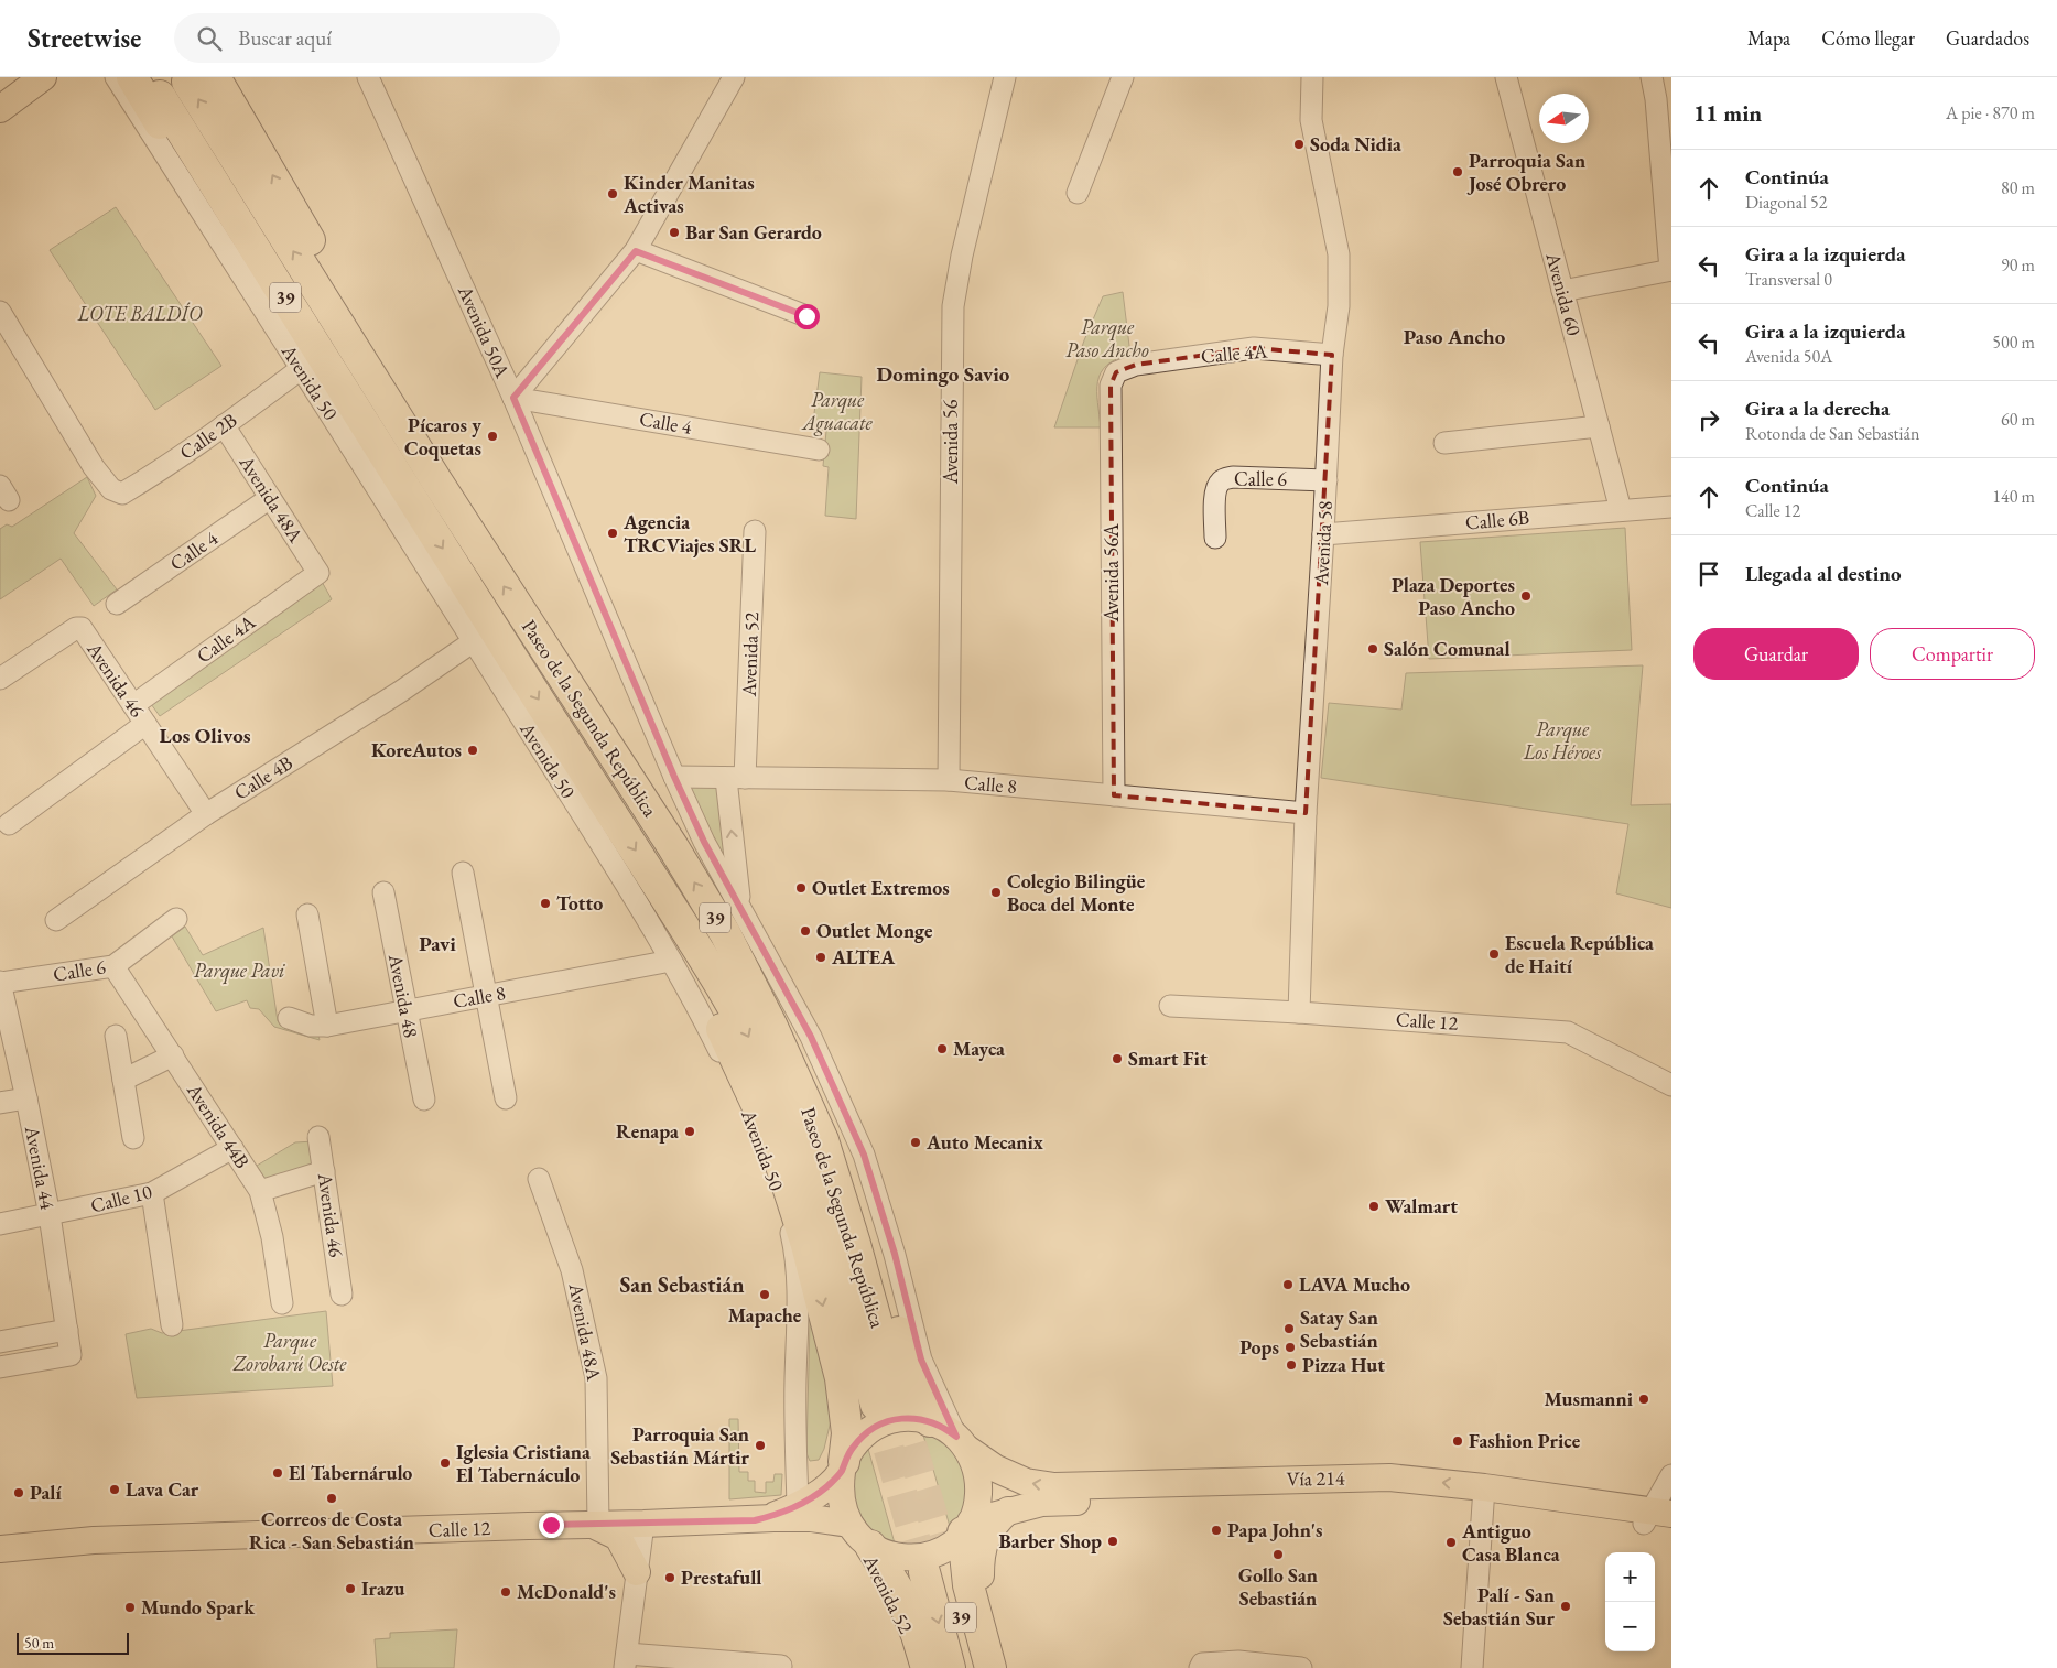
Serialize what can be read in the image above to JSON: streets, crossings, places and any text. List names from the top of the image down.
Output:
{
  "streets": {
    "highway": ["39", "Paseo de la Segunda República"],
    "main road": ["Calle 12", "Vía 214"],
    "street": [
      "Avenida 60",
      "Avenida 50A",
      "Calle 4A",
      "Avenida 50",
      "Calle 4",
      "Calle 2B",
      "Avenida 56",
      "Calle 6",
      "Avenida 48A",
      "Calle 6B",
      "Avenida 58",
      "Avenida 56A",
      "Avenida 52",
      "Avenida 46",
      "Calle 4B",
      "Calle 8",
      "Avenida 48",
      "Avenida 44B",
      "Avenida 44",
      "Calle 10"
    ]
  },
  "crossings": [
    ["Avenida 60", "Calle 6B"],
    ["Avenida 50A", "Calle 4"],
    ["Avenida 50A", "Avenida 52"],
    ["Avenida 50A", "Calle 8"],
    ["Avenida 50A", "Calle 12"],
    ["Avenida 50A", "Vía 214"],
    ["Calle 4A", "Avenida 48A"],
    ["Calle 4A", "Avenida 58"],
    ["Calle 4A", "Avenida 56A"],
    ["Calle 4A", "Avenida 46"],
    ["Avenida 50", "Calle 2B"],
    ["Avenida 50", "Calle 4B"],
    ["Avenida 50", "Calle 8"],
    ["Avenida 50", "Calle 12"],
    ["Calle 4", "Avenida 48A"],
    ["Calle 2B", "Avenida 48A"],
    ["Avenida 56", "Calle 8"],
    ["Calle 6", "Avenida 58"],
    ["Calle 6", "Avenida 44B"],
    ["Calle 6", "Avenida 44"],
    ["Avenida 48A", "Calle 12"],
    ["Calle 6B", "Avenida 58"],
    ["Avenida 58", "Calle 8"],
    ["Avenida 58", "Calle 12"],
    ["Avenida 56A", "Calle 8"],
    ["Avenida 52", "Calle 8"],
    ["Avenida 52", "Calle 12"],
    ["Avenida 52", "Vía 214"],
    ["Avenida 46", "Calle 4B"],
    ["Calle 8", "Avenida 48"],
    ["Calle 12", "Vía 214"],
    ["Avenida 44B", "Calle 10"],
    ["Avenida 44", "Calle 10"]
  ],
  "districts": [
    "Paso Ancho",
    "Domingo Savio",
    "Los Olivos",
    "Pavi",
    "San Sebastián"
  ],
  "parks": [
    "LOTE BALDÍO",
    "Parque Paso Ancho",
    "Parque Aguacate",
    "Parque Los Héroes",
    "Parque Pavi",
    "Parque Zorobarú Oeste"
  ],
  "places": [
    "Soda Nidia",
    "Parroquia San José Obrero",
    "Kinder Manitas Activas",
    "Bar San Gerardo",
    "Pícaros y Coquetas",
    "Agencia TRCViajes SRL",
    "Plaza Deportes Paso Ancho",
    "Salón Comunal",
    "KoreAutos",
    "Outlet Extremos",
    "Colegio Bilingüe Boca del Monte",
    "Totto",
    "Outlet Monge",
    "Escuela República de Haití",
    "ALTEA",
    "Mayca",
    "Smart Fit",
    "Renapa",
    "Auto Mecanix",
    "Walmart",
    "LAVA Mucho",
    "Mapache",
    "Satay San Sebastián",
    "Pops",
    "Pizza Hut",
    "Musmanni",
    "Fashion Price",
    "Parroquia San Sebastián Mártir",
    "Iglesia Cristiana El Tabernáculo",
    "El Tabernárulo",
    "Lava Car",
    "Palí",
    "Correos de Costa Rica - San Sebastián",
    "Papa John's",
    "Barber Shop",
    "Antiguo Casa Blanca",
    "Gollo San Sebastián",
    "Prestafull",
    "Irazu",
    "McDonald's",
    "Palí - San Sebastián Sur",
    "Mundo Spark"
  ],
  "scale_bar": "50 m",
  "north": "left",
  "page": {
    "header": "Streetwise",
    "search": "Buscar aquí",
    "nav": ["Mapa", "Cómo llegar", "Guardados"],
    "heading": ["11 min", "A pie · 870 m"],
    "list": [
      ["Continúa", "Diagonal 52", "80 m"],
      ["Gira a la izquierda", "Transversal 0", "90 m"],
      ["Gira a la izquierda", "Avenida 50A", "500 m"],
      ["Gira a la derecha", "Rotonda de San Sebastián", "60 m"],
      ["Continúa", "Calle 12", "140 m"],
      "Llegada al destino"
    ],
    "buttons": ["Guardar", "Compartir"],
    "map_buttons": ["+", "−"],
    "scale": "50 m"
  }
}
